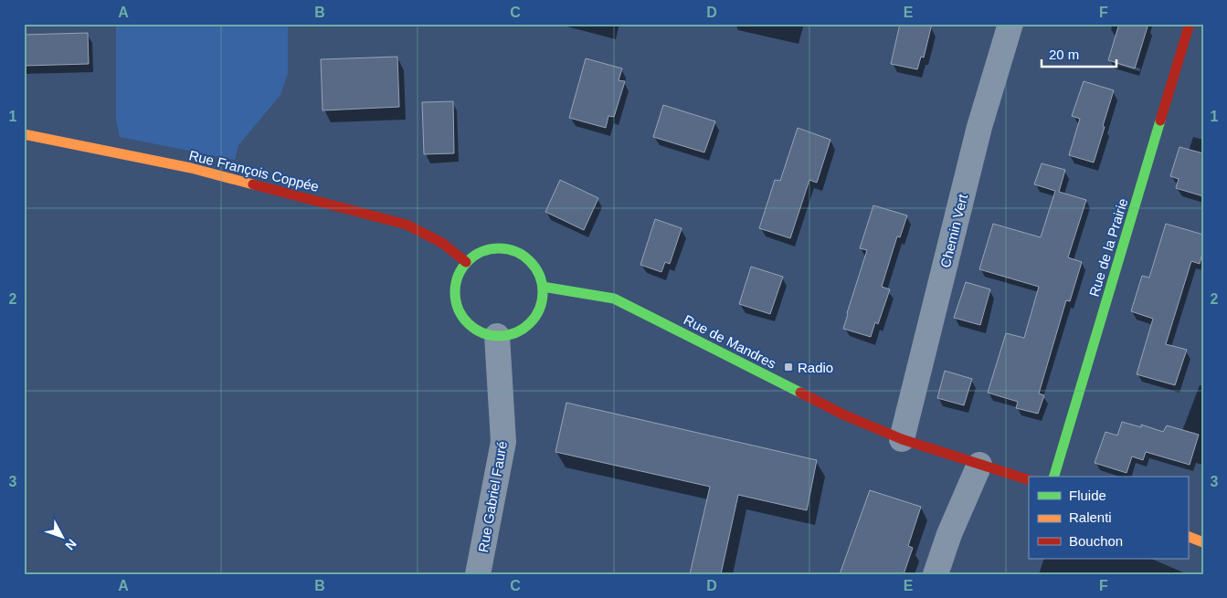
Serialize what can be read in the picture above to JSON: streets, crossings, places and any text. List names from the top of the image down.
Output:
{
  "streets": {
    "street": [
      "Rue François Coppée",
      "Chemin Vert",
      "Rue de la Prairie",
      "Rue de Mandres",
      "Rue Gabriel Fauré"
    ]
  },
  "crossings": [
    ["Rue François Coppée", "Rue de Mandres"],
    ["Rue François Coppée", "Rue Gabriel Fauré"],
    ["Chemin Vert", "Rue de Mandres"],
    ["Rue de Mandres", "Rue Gabriel Fauré"]
  ],
  "places": {
    "transit": ["Radio"]
  },
  "legend": ["Fluide", "Ralenti", "Bouchon"],
  "scale_bar": "20 m",
  "north": "bottom right",
  "grid": {
    "columns": [
      "A",
      "B",
      "C",
      "D",
      "E",
      "F"
    ],
    "rows": ["1", "2", "3"]
  }
}
